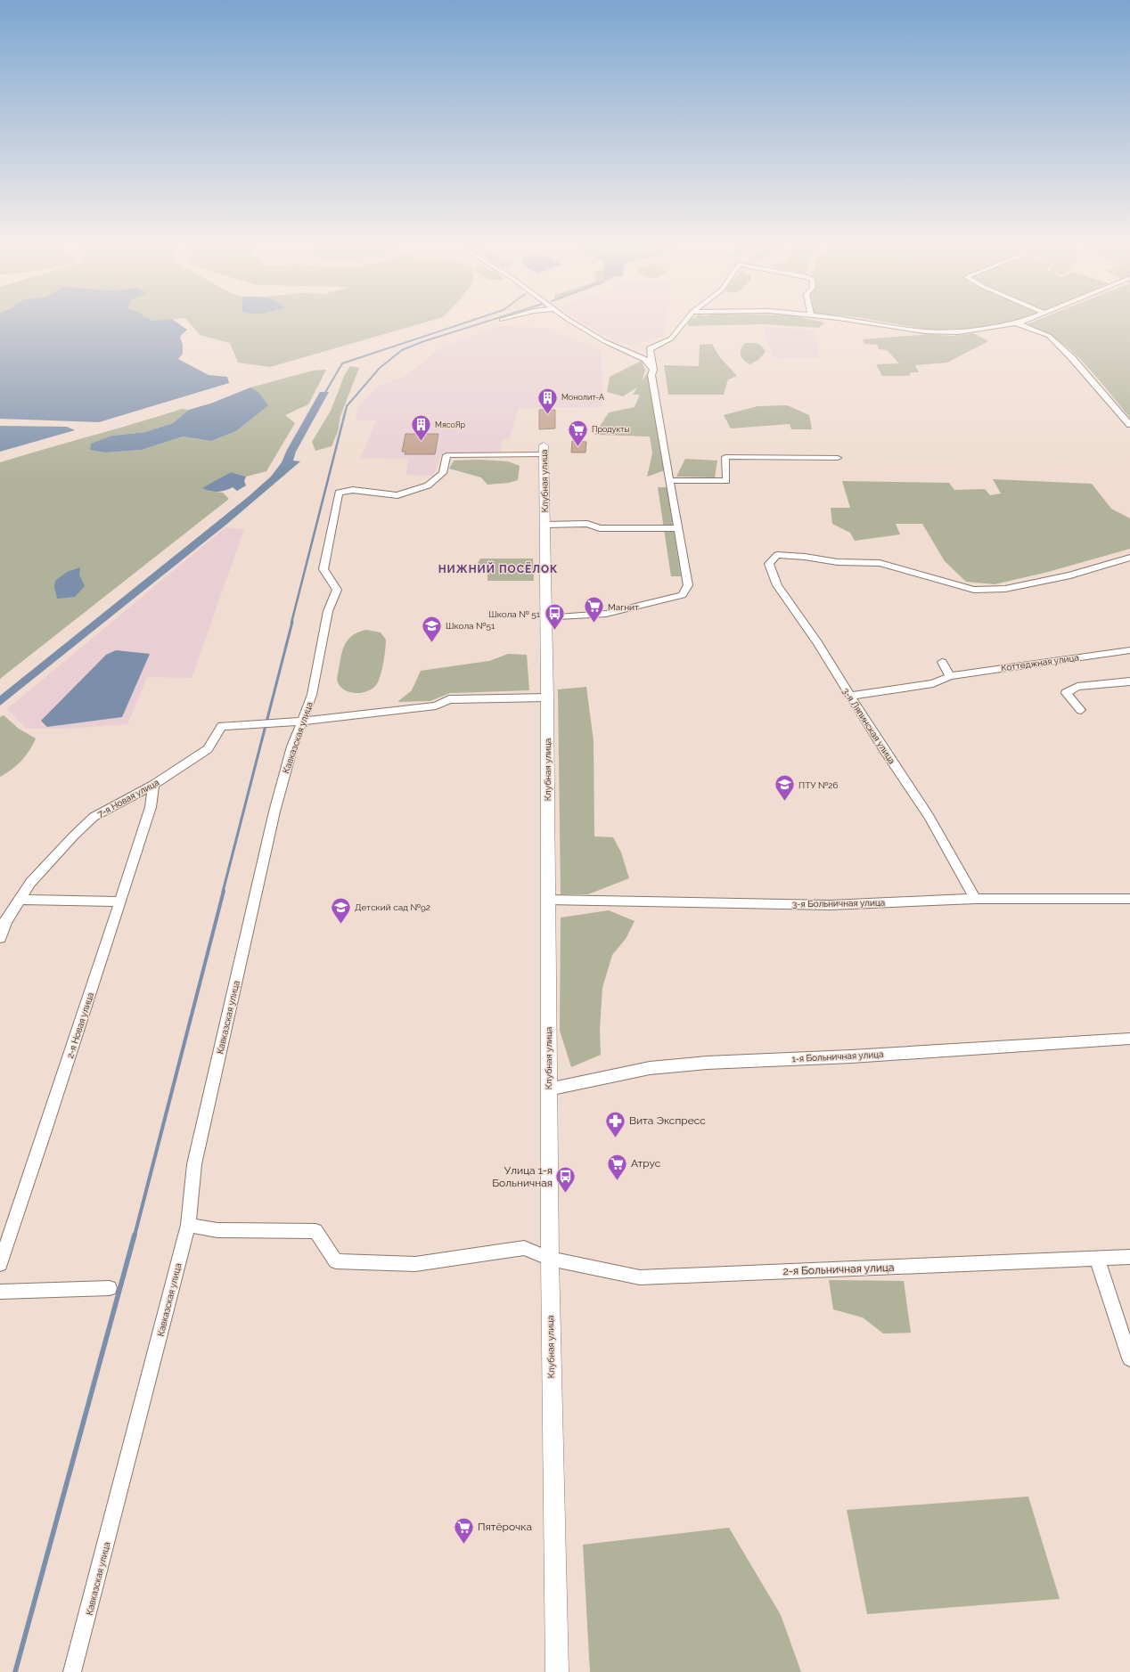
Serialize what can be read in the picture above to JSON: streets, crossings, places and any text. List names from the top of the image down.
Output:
{
  "streets": {
    "street": [
      "Клубная улица",
      "Коттеджная улица",
      "3-я Ляпинская улица",
      "Кавказская улица",
      "7-я Новая улица",
      "3-я Больничная улица",
      "2-я Новая улица",
      "1-я Больничная улица",
      "2-я Больничная улица"
    ]
  },
  "crossings": [
    ["Клубная улица", "Кавказская улица"],
    ["Клубная улица", "3-я Больничная улица"],
    ["Клубная улица", "1-я Больничная улица"],
    ["Клубная улица", "2-я Больничная улица"],
    ["Коттеджная улица", "3-я Ляпинская улица"],
    ["3-я Ляпинская улица", "3-я Больничная улица"],
    ["Кавказская улица", "7-я Новая улица"],
    ["Кавказская улица", "2-я Больничная улица"],
    ["7-я Новая улица", "2-я Новая улица"]
  ],
  "districts": ["НИЖНИЙ ПОСЁЛОК"],
  "places": {
    "building": ["Монолит-А", "МясоЯр"],
    "supermarket": [
      "Продукты",
      "Магнит",
      "Атрус",
      "Пятёрочка"
    ],
    "bus stop": ["Школа № 51", "Улица 1-я Больничная"],
    "school or university": ["Школа №51", "ПТУ №26", "Детский сад №92"],
    "pharmacy": ["Вита Экспресс"]
  }
}
